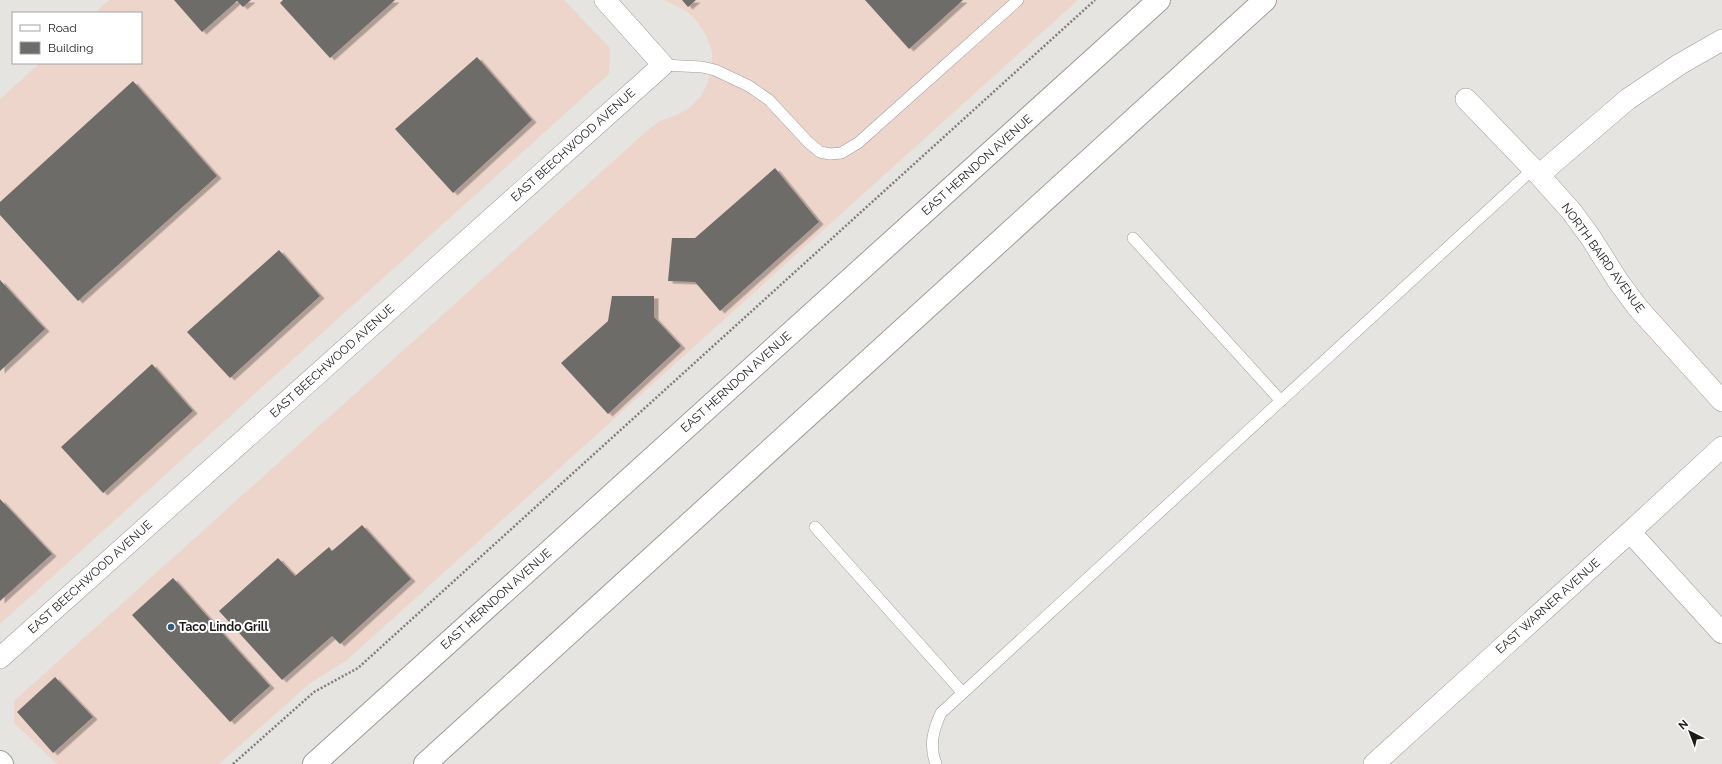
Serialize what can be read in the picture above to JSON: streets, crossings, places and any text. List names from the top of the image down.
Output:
{
  "streets": {
    "main road": ["EAST HERNDON AVENUE"],
    "street": ["EAST BEECHWOOD AVENUE", "NORTH BAIRD AVENUE", "EAST WARNER AVENUE"]
  },
  "places": ["Taco Lindo Grill"],
  "legend": ["Road", "Building"],
  "north": "top left"
}
